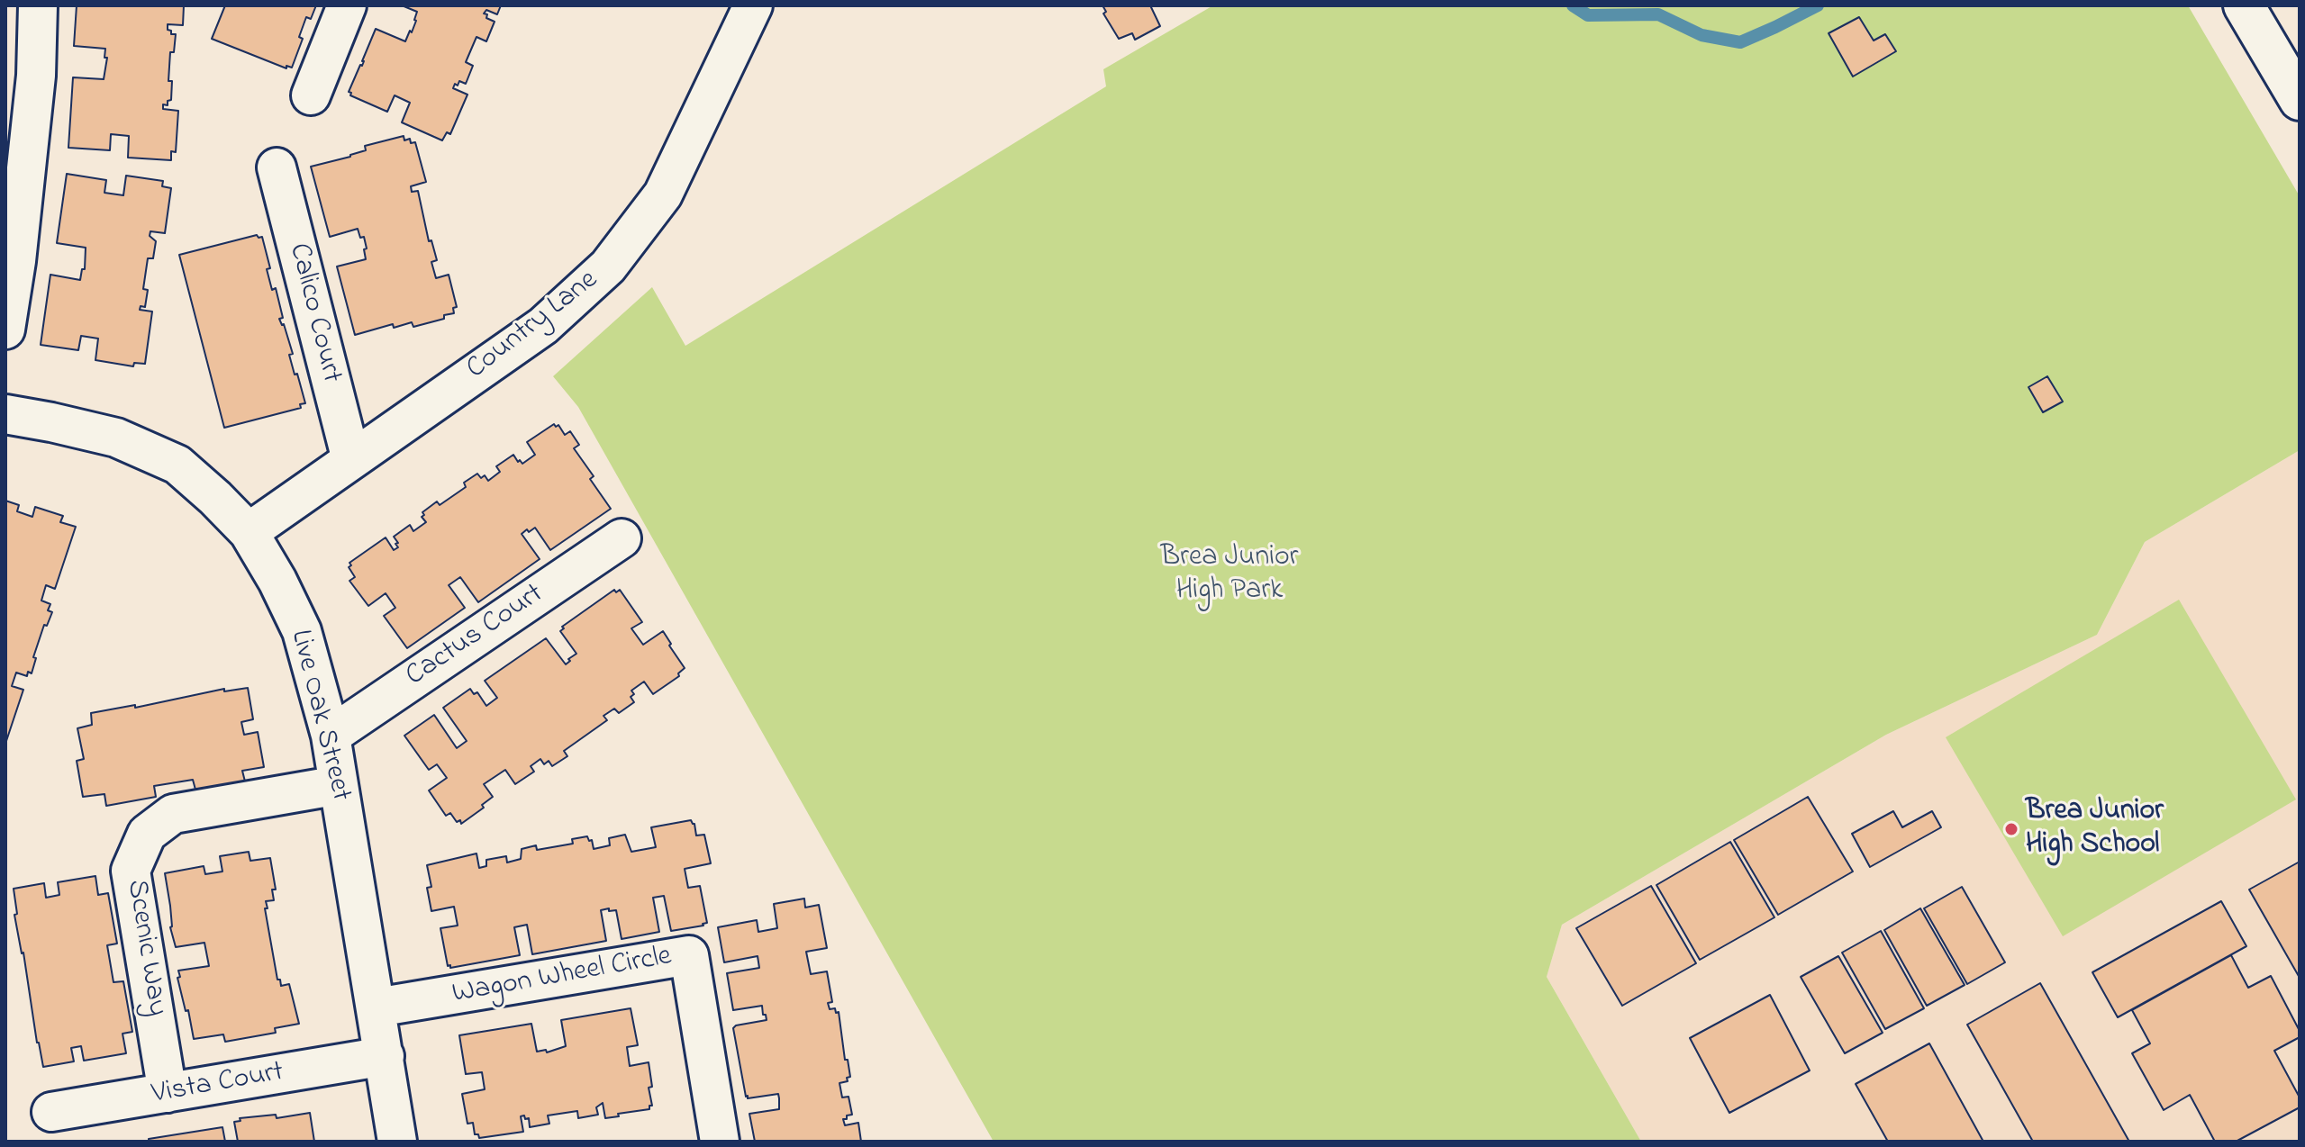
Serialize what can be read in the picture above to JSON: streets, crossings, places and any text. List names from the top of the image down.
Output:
{
  "streets": {
    "street": [
      "Calico Court",
      "Country Lane",
      "Cactus Court",
      "Live Oak Street",
      "Scenic Way",
      "Wagon Wheel Circle",
      "Vista Court"
    ]
  },
  "crossings": [
    ["Calico Court", "Country Lane"],
    ["Country Lane", "Live Oak Street"],
    ["Cactus Court", "Live Oak Street"],
    ["Live Oak Street", "Scenic Way"],
    ["Live Oak Street", "Wagon Wheel Circle"],
    ["Live Oak Street", "Vista Court"],
    ["Scenic Way", "Vista Court"]
  ],
  "parks": ["Brea Junior High Park"],
  "places": ["Brea Junior High School"]
}
